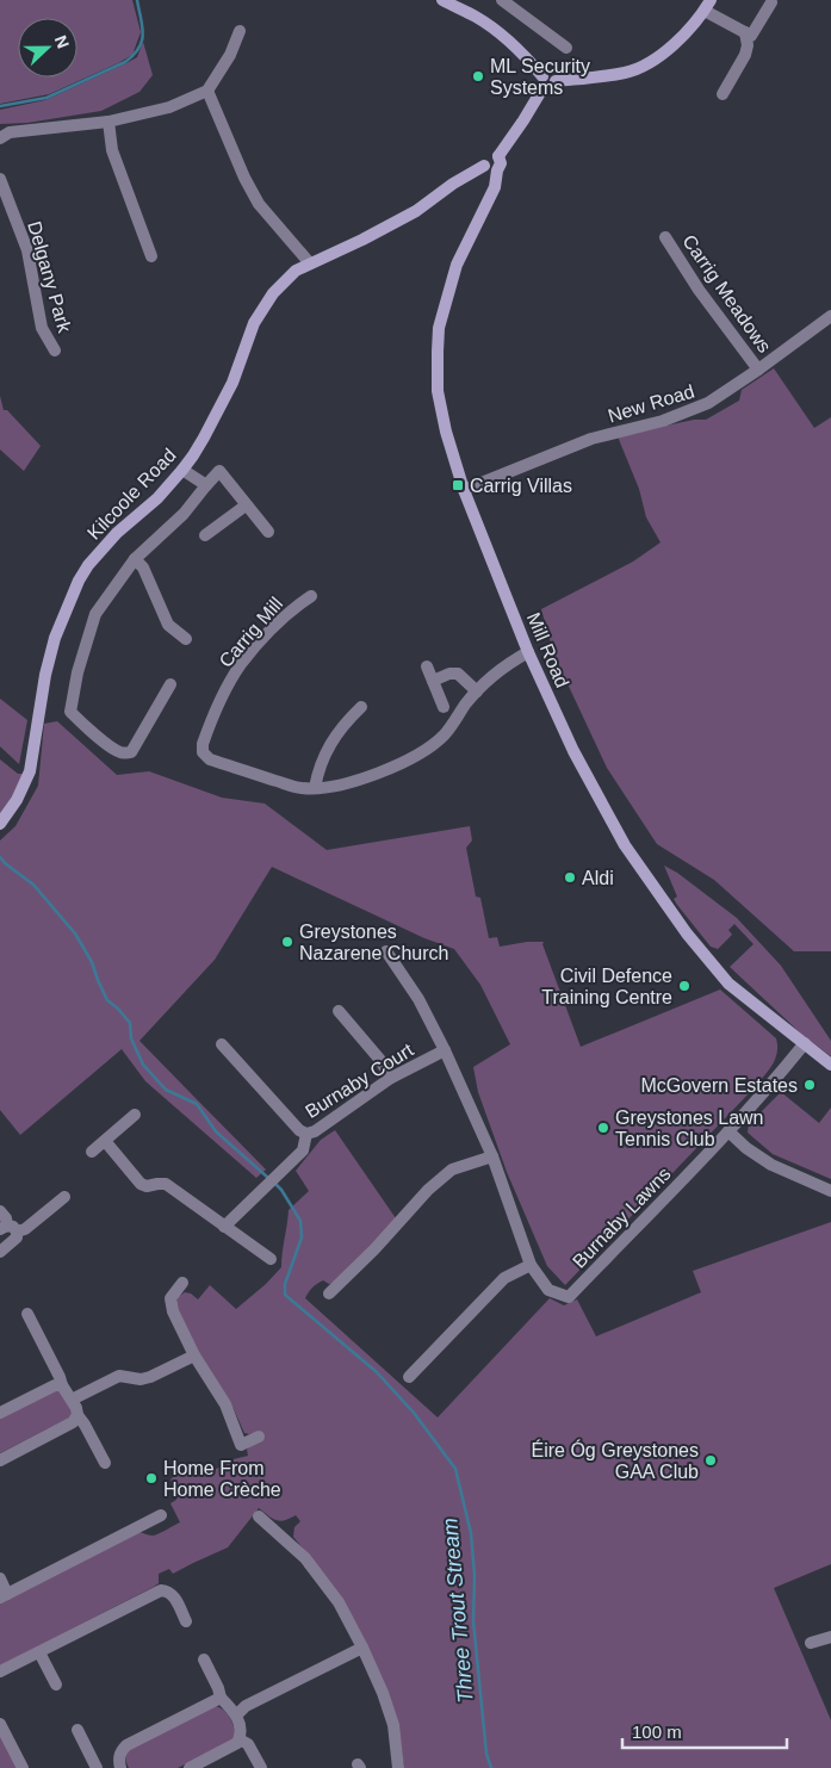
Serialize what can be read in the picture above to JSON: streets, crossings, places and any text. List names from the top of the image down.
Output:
{
  "streets": {
    "main road": ["Kilcoole Road", "Mill Road"],
    "street": [
      "Delgany Park",
      "Carrig Meadows",
      "New Road",
      "Carrig Mill",
      "Burnaby Court",
      "Burnaby Lawns"
    ]
  },
  "crossings": [
    ["Carrig Meadows", "New Road"],
    ["New Road", "Mill Road"],
    ["Kilcoole Road", "Mill Road"],
    ["Carrig Mill", "Mill Road"],
    ["Mill Road", "Burnaby Lawns"],
    ["Burnaby Court", "Burnaby Lawns"]
  ],
  "water": ["Three Trout Stream"],
  "places": {
    "other": [
      "ML Security Systems",
      "Aldi",
      "Greystones Nazarene Church",
      "Civil Defence Training Centre",
      "McGovern Estates",
      "Greystones Lawn Tennis Club",
      "Éire Óg Greystones GAA Club",
      "Home From Home Crèche"
    ],
    "transit": ["Carrig Villas"]
  },
  "scale_bar": "100 m",
  "north": "right"
}
